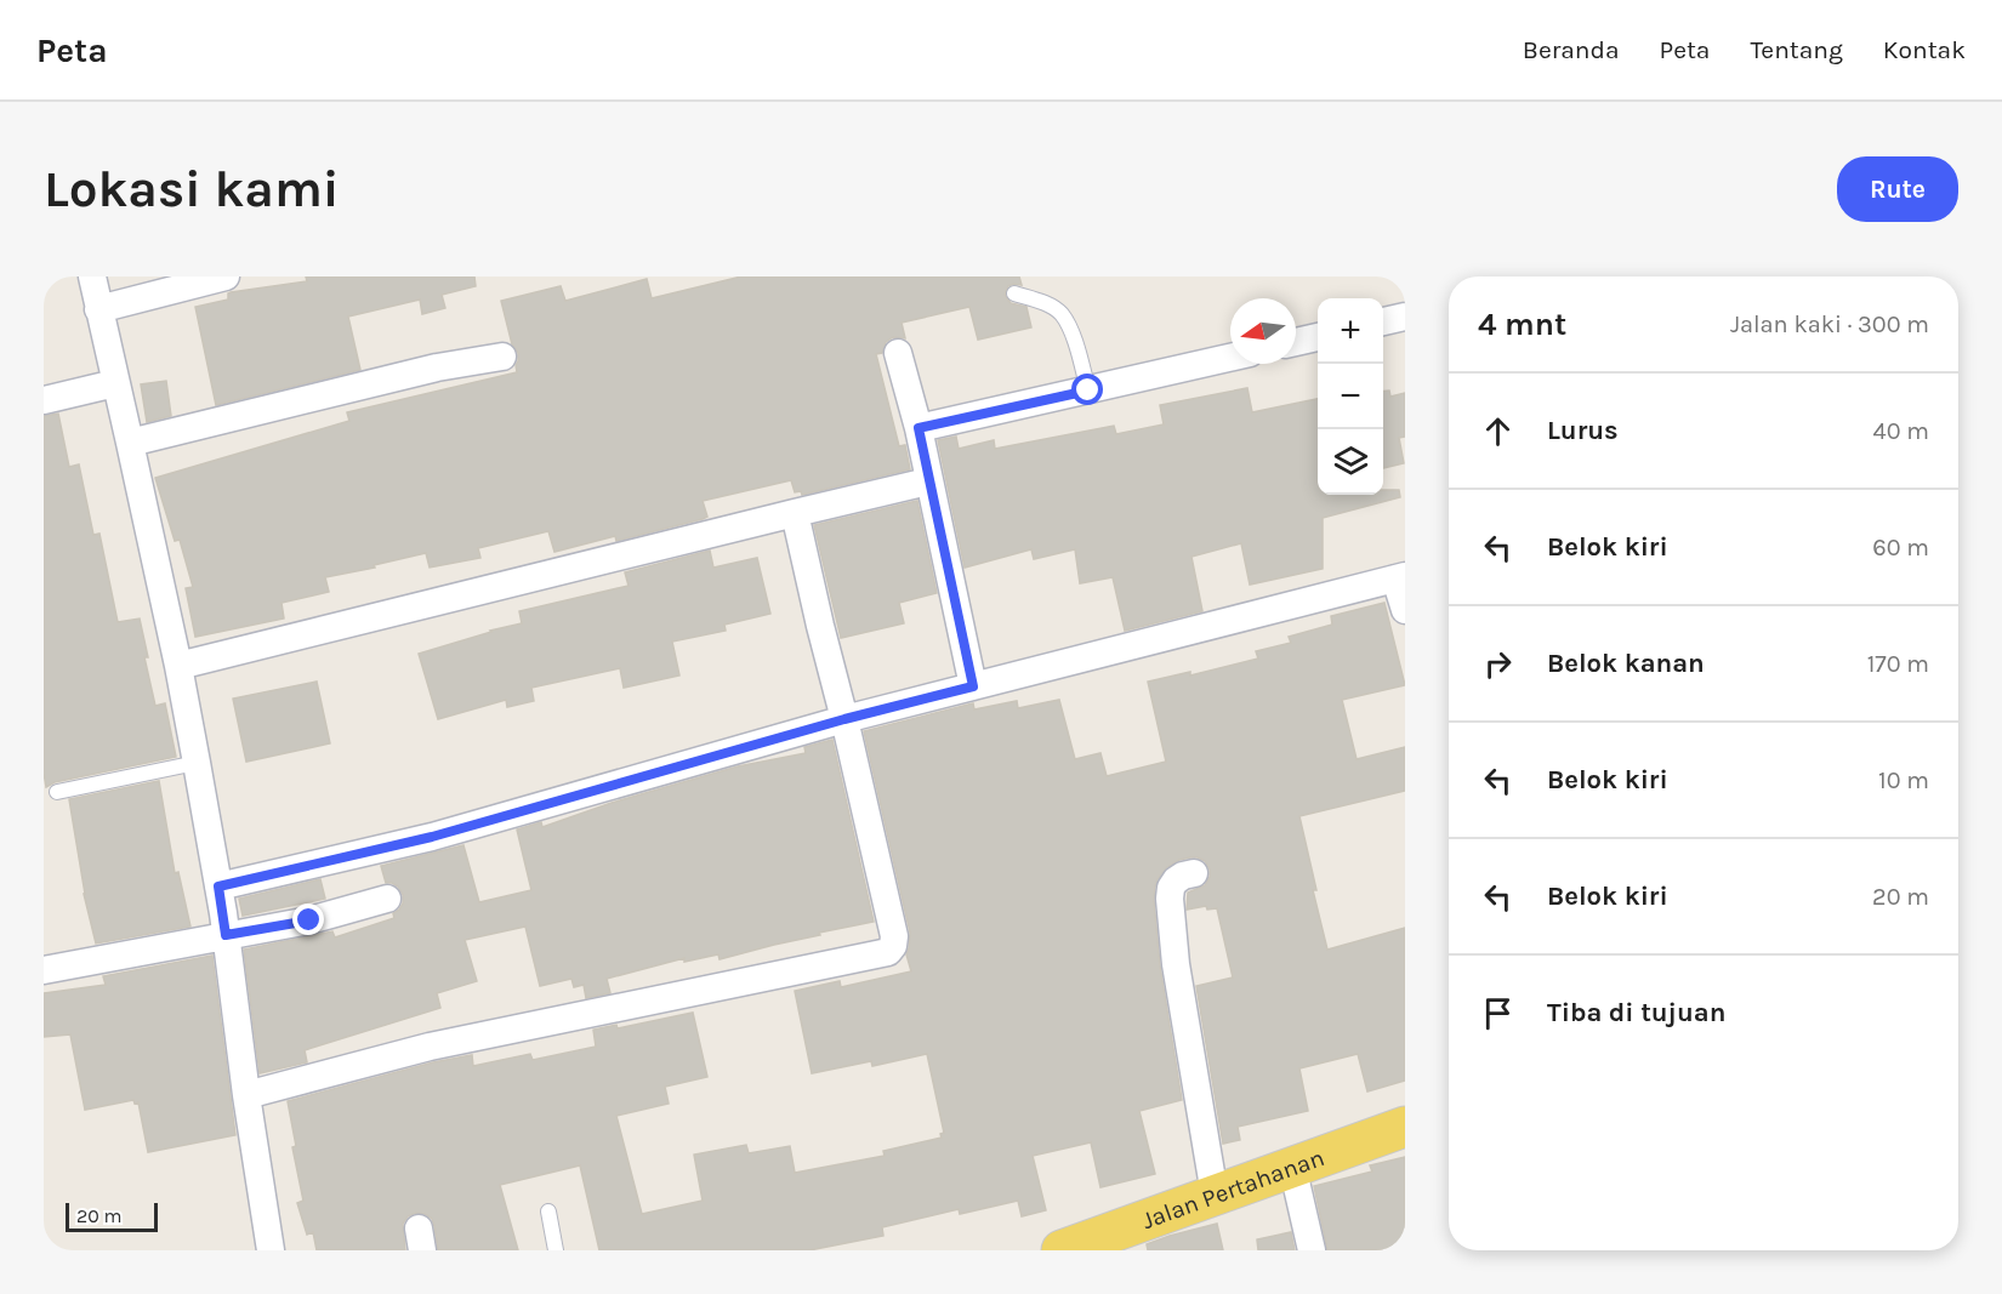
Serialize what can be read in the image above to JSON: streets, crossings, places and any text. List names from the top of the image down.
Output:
{
  "streets": {
    "main road": ["Jalan Pertahanan"]
  },
  "scale_bar": "20 m",
  "north": "left",
  "page": {
    "header": "Peta",
    "nav": [
      "Beranda",
      "Peta",
      "Tentang",
      "Kontak"
    ],
    "buttons": "Rute",
    "title": "Lokasi kami",
    "heading": ["4 mnt", "Jalan kaki · 300 m"],
    "map_buttons": ["+", "−"],
    "list": [
      ["Lurus", "40 m"],
      ["Belok kiri", "60 m"],
      ["Belok kanan", "170 m"],
      ["Belok kiri", "10 m"],
      ["Belok kiri", "20 m"],
      "Tiba di tujuan"
    ],
    "scale": "20 m"
  }
}
